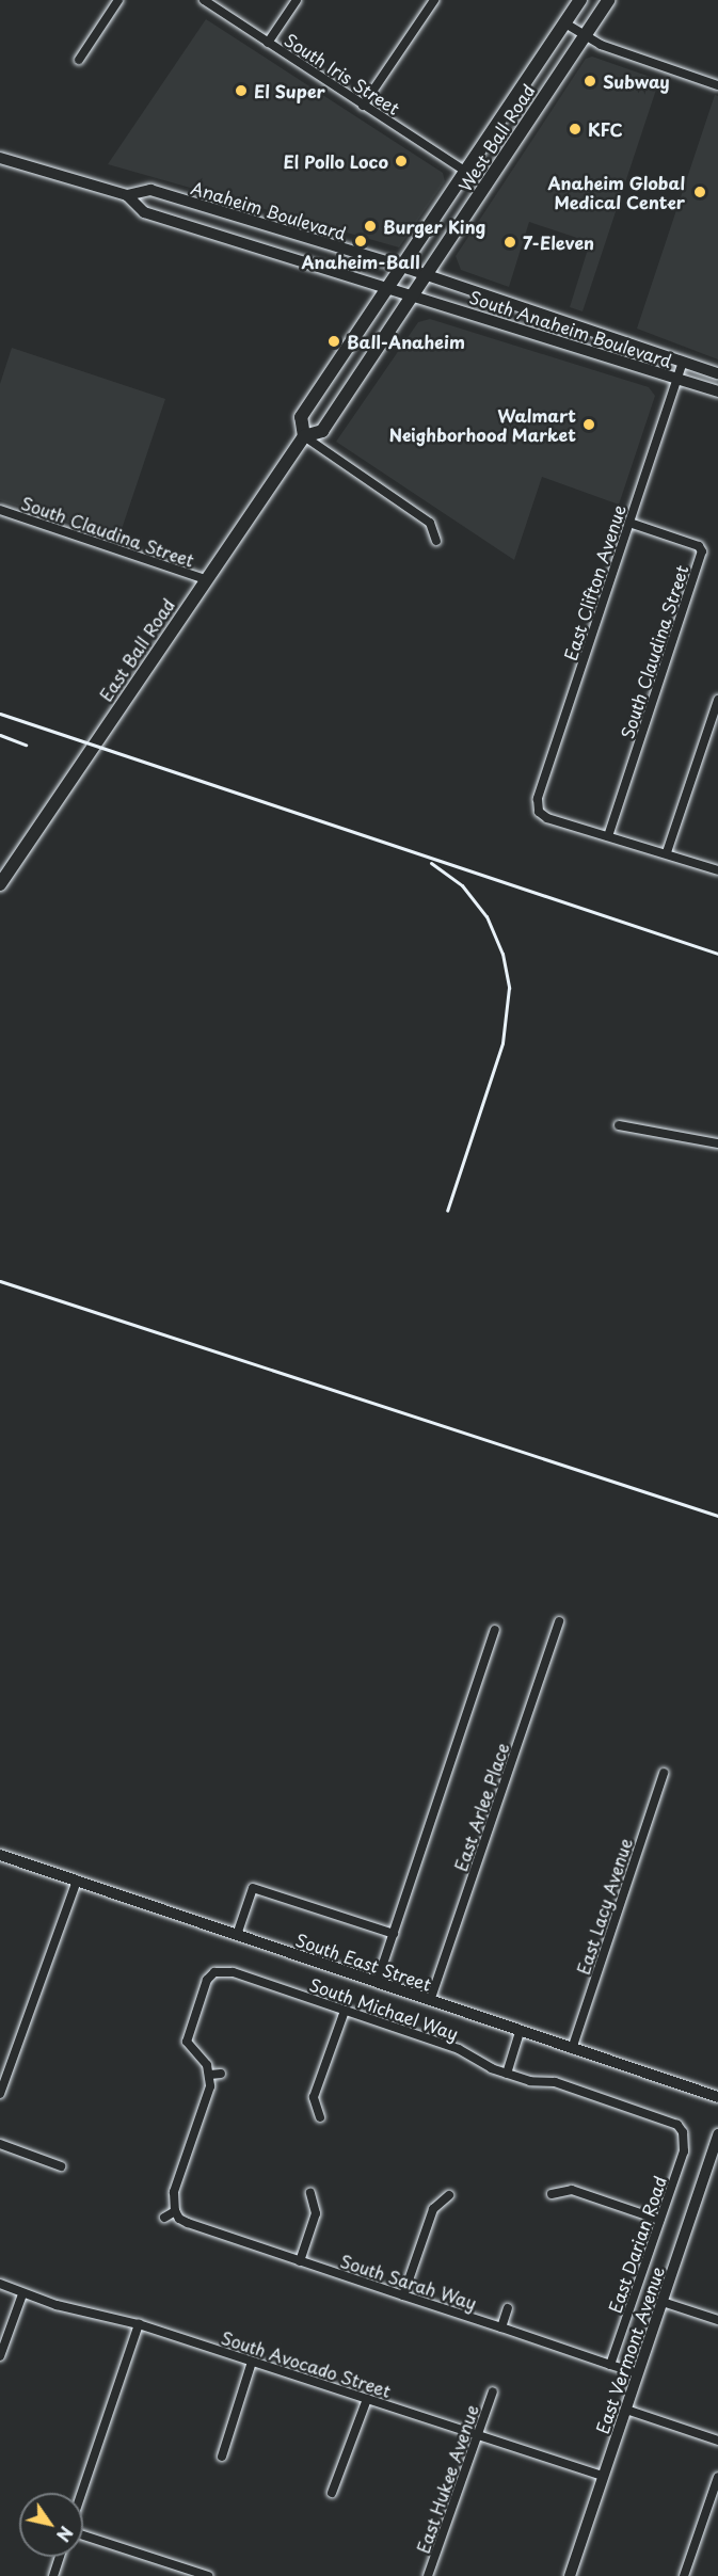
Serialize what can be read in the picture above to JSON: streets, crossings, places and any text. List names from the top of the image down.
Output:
{
  "streets": {
    "main road": [
      "West Ball Road",
      "Anaheim Boulevard",
      "South Anaheim Boulevard",
      "East Ball Road",
      "South East Street",
      "East Vermont Avenue"
    ],
    "street": [
      "South Iris Street",
      "South Claudina Street",
      "East Clifton Avenue",
      "East Arlee Place",
      "East Lacy Avenue",
      "South Michael Way",
      "East Darian Road",
      "South Sarah Way",
      "South Avocado Street",
      "East Hukee Avenue"
    ]
  },
  "crossings": [
    ["South Iris Street", "West Ball Road"],
    ["West Ball Road", "Anaheim Boulevard"],
    ["West Ball Road", "South Anaheim Boulevard"],
    ["West Ball Road", "East Ball Road"],
    ["Anaheim Boulevard", "South Anaheim Boulevard"],
    ["Anaheim Boulevard", "East Ball Road"],
    ["South Anaheim Boulevard", "East Clifton Avenue"],
    ["South Anaheim Boulevard", "East Ball Road"],
    ["South Claudina Street", "East Clifton Avenue"],
    ["South Claudina Street", "East Ball Road"],
    ["East Arlee Place", "South East Street"],
    ["East Lacy Avenue", "South East Street"],
    ["South Michael Way", "East Darian Road"],
    ["East Darian Road", "South Sarah Way"],
    ["South Sarah Way", "East Vermont Avenue"],
    ["East Vermont Avenue", "South Avocado Street"],
    ["South Avocado Street", "East Hukee Avenue"]
  ],
  "places": [
    "Subway",
    "El Super",
    "KFC",
    "El Pollo Loco",
    "Anaheim Global Medical Center",
    "Burger King",
    "Anaheim-Ball",
    "7-Eleven",
    "Ball-Anaheim",
    "Walmart Neighborhood Market"
  ],
  "north": "bottom right"
}
